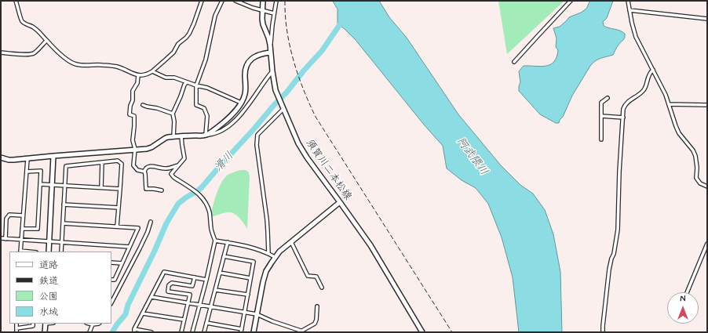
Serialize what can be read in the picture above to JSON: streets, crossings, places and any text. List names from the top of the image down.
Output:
{
  "streets": {
    "street": ["須賀川二本松線"]
  },
  "water": ["阿武隈川", "滑川"],
  "legend": [
    "道路",
    "鉄道",
    "公園",
    "水域"
  ],
  "north": "top"
}
